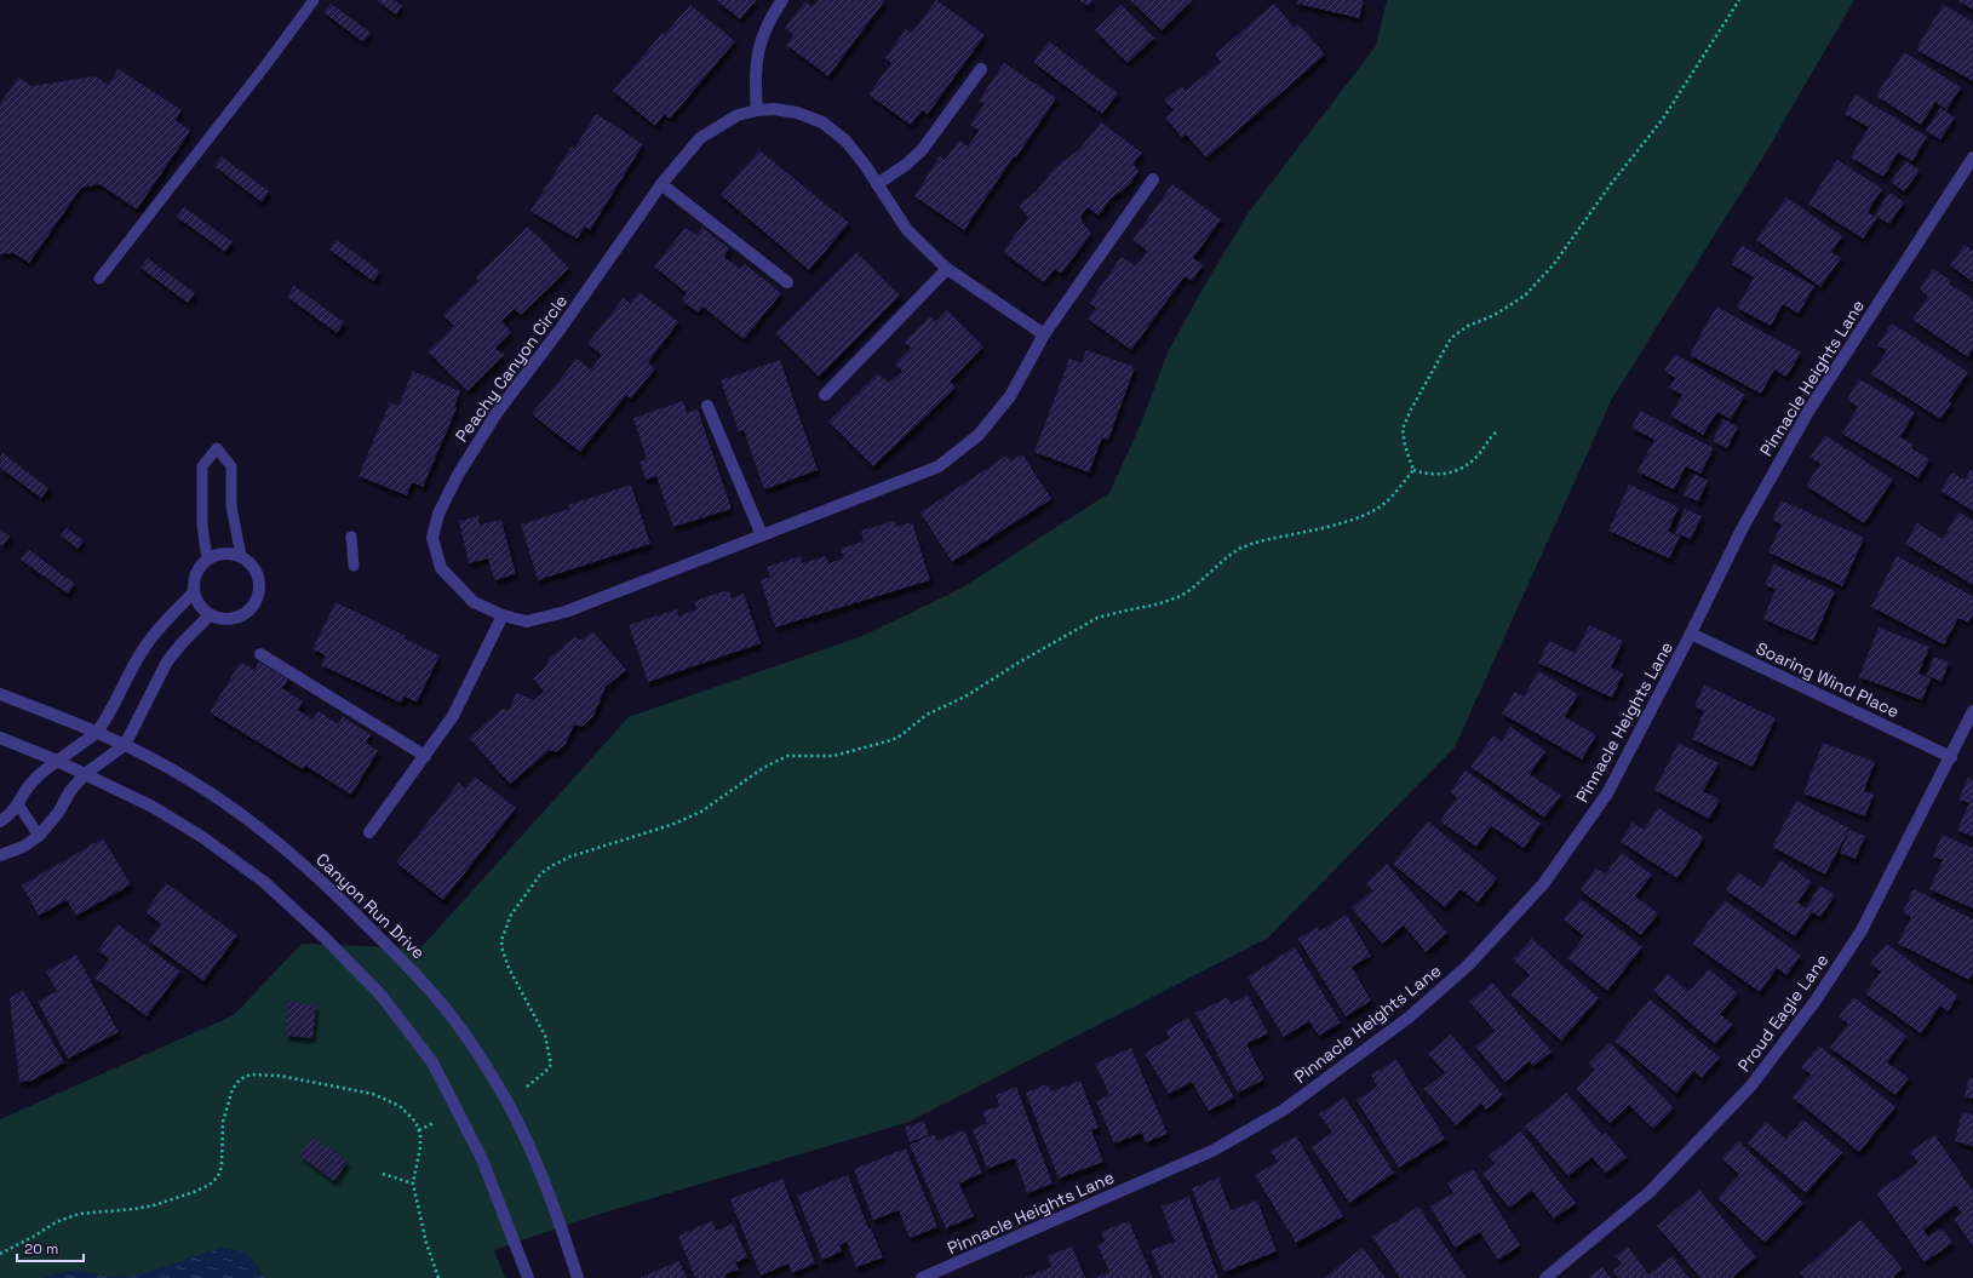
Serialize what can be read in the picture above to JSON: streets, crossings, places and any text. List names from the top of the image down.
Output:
{
  "streets": {
    "street": [
      "Peachy Canyon Circle",
      "Pinnacle Heights Lane",
      "Soaring Wind Place",
      "Canyon Run Drive",
      "Proud Eagle Lane"
    ]
  },
  "crossings": [
    ["Pinnacle Heights Lane", "Soaring Wind Place"],
    ["Soaring Wind Place", "Proud Eagle Lane"]
  ],
  "scale_bar": "20 m"
}
